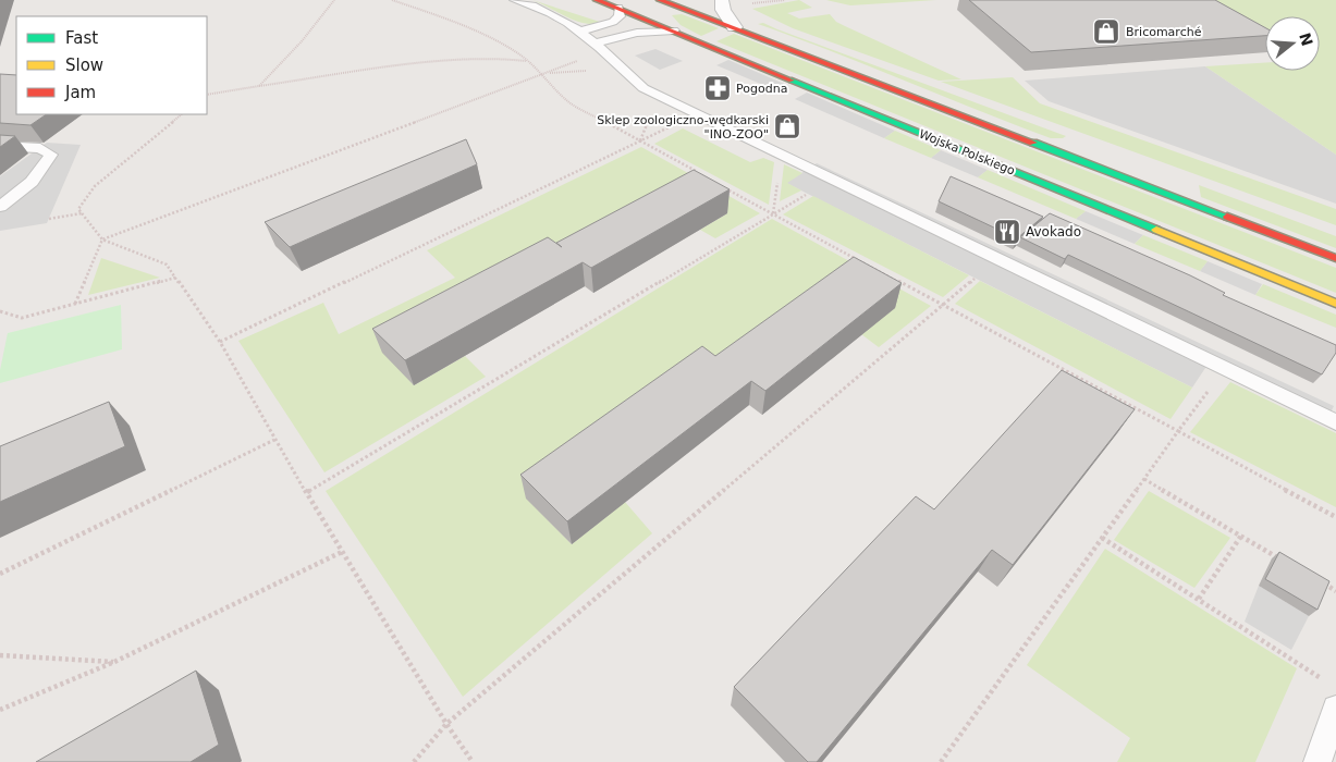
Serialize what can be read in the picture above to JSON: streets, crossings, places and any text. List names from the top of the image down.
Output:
{
  "streets": {
    "street": ["Wojska Polskiego"]
  },
  "places": {
    "shop": ["Bricomarché", "Sklep zoologiczno-wędkarski \"INO-ZOO\""],
    "pharmacy": ["Pogodna"],
    "restaurant": ["Avokado"]
  },
  "legend": ["Fast", "Slow", "Jam"],
  "north": "right"
}
